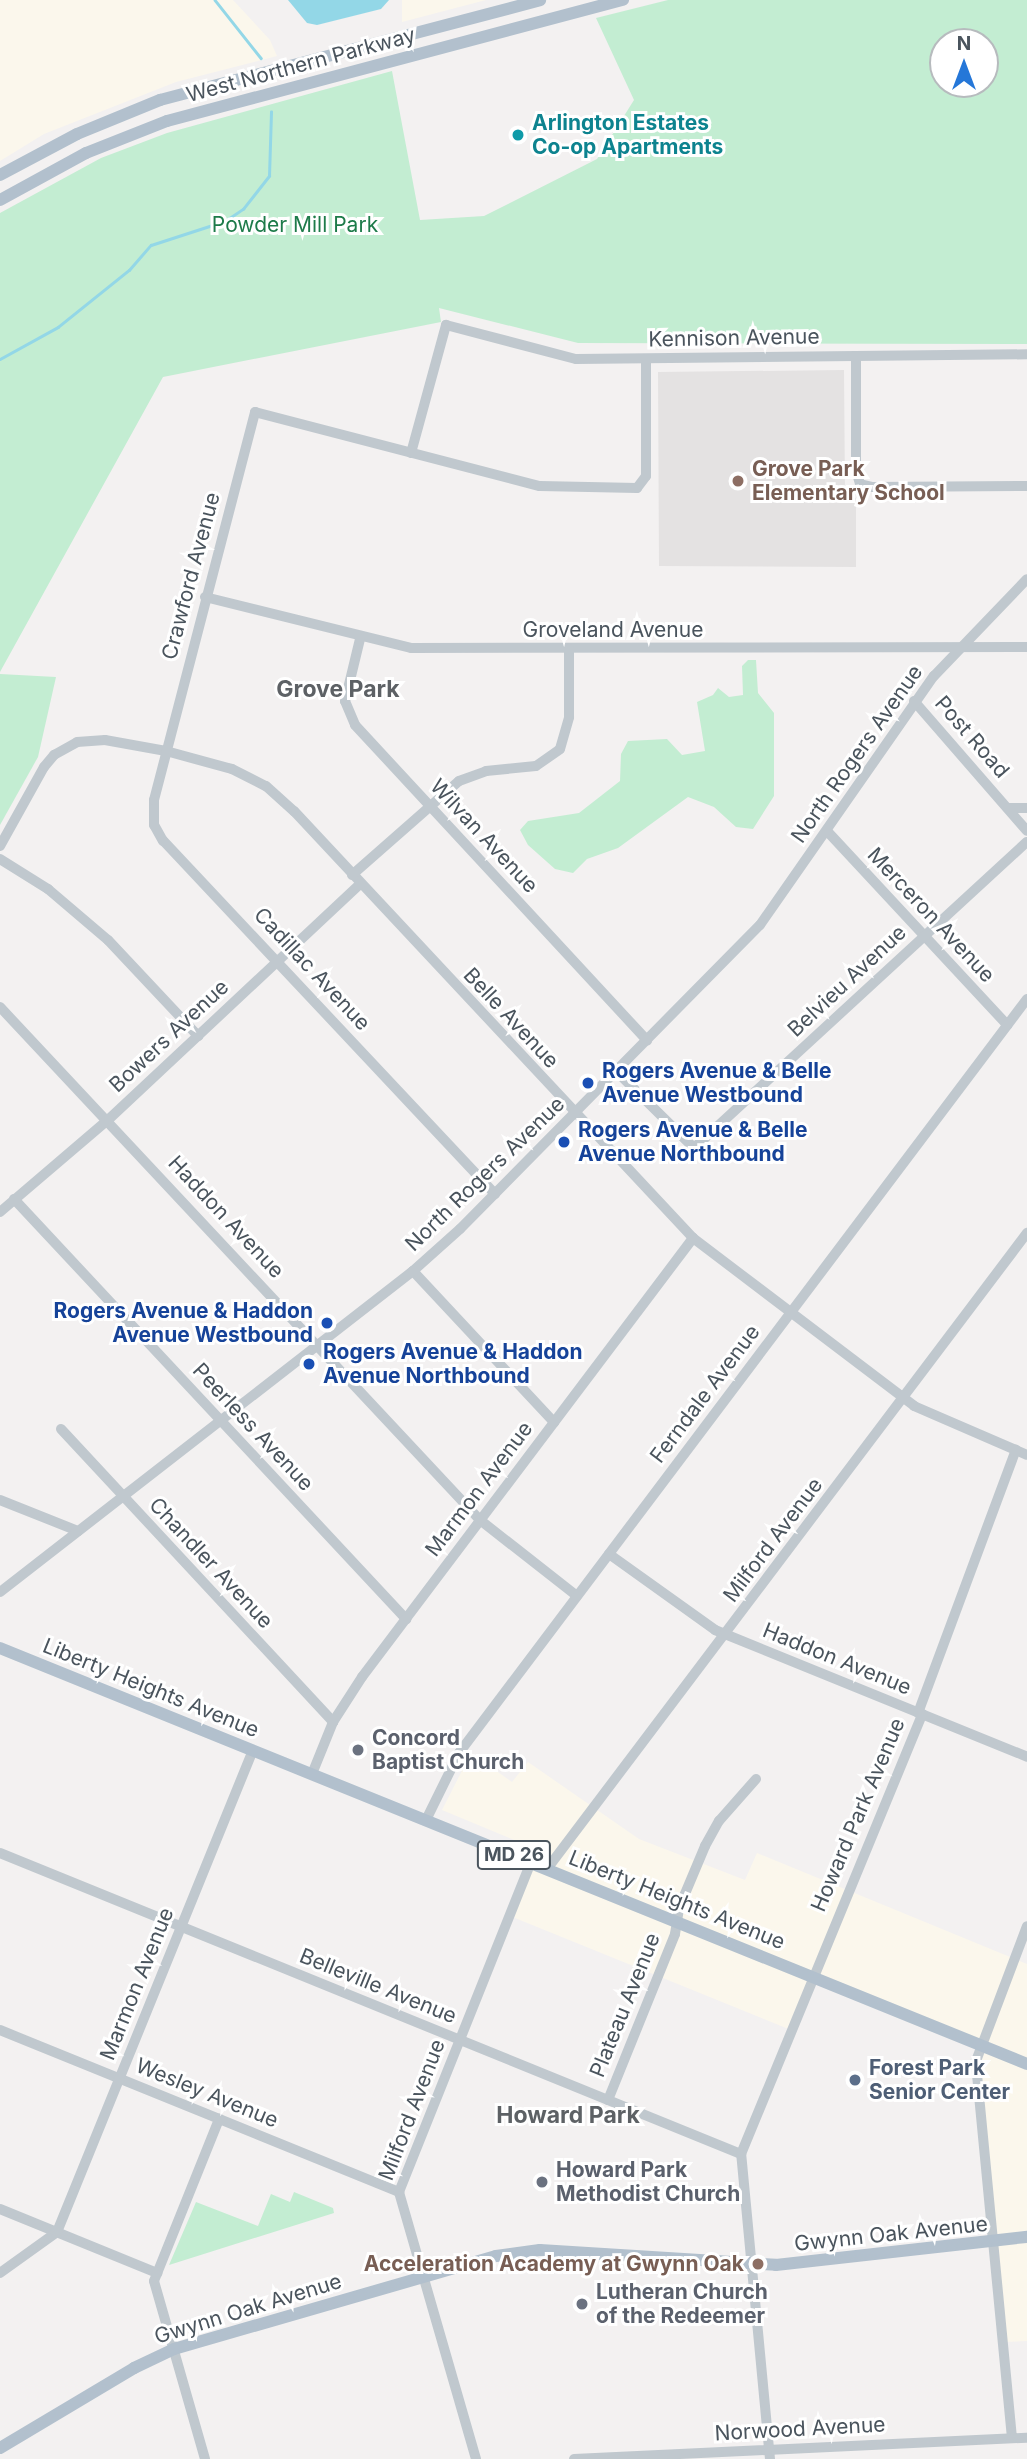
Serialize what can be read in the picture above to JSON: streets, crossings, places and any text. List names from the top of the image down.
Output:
{
  "streets": {
    "main road": [
      "West Northern Parkway",
      "Liberty Heights Avenue",
      "MD 26",
      "Gwynn Oak Avenue"
    ],
    "street": [
      "Kennison Avenue",
      "Crawford Avenue",
      "Groveland Avenue",
      "Post Road",
      "North Rogers Avenue",
      "Wilvan Avenue",
      "Merceron Avenue",
      "Cadillac Avenue",
      "Belvieu Avenue",
      "Belle Avenue",
      "Bowers Avenue",
      "Haddon Avenue",
      "Ferndale Avenue",
      "Peerless Avenue",
      "Marmon Avenue",
      "Milford Avenue",
      "Chandler Avenue",
      "Howard Park Avenue",
      "Belleville Avenue",
      "Plateau Avenue",
      "Wesley Avenue",
      "Norwood Avenue"
    ]
  },
  "crossings": [
    ["Kennison Avenue", "Crawford Avenue"],
    ["Crawford Avenue", "Groveland Avenue"],
    ["Crawford Avenue", "Cadillac Avenue"],
    ["Crawford Avenue", "Belle Avenue"],
    ["Groveland Avenue", "North Rogers Avenue"],
    ["Groveland Avenue", "Wilvan Avenue"],
    ["Post Road", "North Rogers Avenue"],
    ["North Rogers Avenue", "Wilvan Avenue"],
    ["North Rogers Avenue", "Merceron Avenue"],
    ["North Rogers Avenue", "Cadillac Avenue"],
    ["North Rogers Avenue", "Belvieu Avenue"],
    ["North Rogers Avenue", "Belle Avenue"],
    ["North Rogers Avenue", "Haddon Avenue"],
    ["North Rogers Avenue", "Peerless Avenue"],
    ["North Rogers Avenue", "Chandler Avenue"],
    ["Merceron Avenue", "Belvieu Avenue"],
    ["Merceron Avenue", "Ferndale Avenue"],
    ["Cadillac Avenue", "Belle Avenue"],
    ["Cadillac Avenue", "Bowers Avenue"],
    ["Belle Avenue", "Bowers Avenue"],
    ["Belle Avenue", "Ferndale Avenue"],
    ["Belle Avenue", "Marmon Avenue"],
    ["Belle Avenue", "Milford Avenue"],
    ["Belle Avenue", "Howard Park Avenue"],
    ["Bowers Avenue", "Haddon Avenue"],
    ["Bowers Avenue", "Peerless Avenue"],
    ["Haddon Avenue", "Ferndale Avenue"],
    ["Haddon Avenue", "Marmon Avenue"],
    ["Haddon Avenue", "Milford Avenue"],
    ["Haddon Avenue", "Howard Park Avenue"],
    ["Ferndale Avenue", "Liberty Heights Avenue"],
    ["Peerless Avenue", "Marmon Avenue"],
    ["Marmon Avenue", "Chandler Avenue"],
    ["Marmon Avenue", "Liberty Heights Avenue"],
    ["Marmon Avenue", "Belleville Avenue"],
    ["Marmon Avenue", "Wesley Avenue"],
    ["Milford Avenue", "Liberty Heights Avenue"],
    ["Milford Avenue", "Belleville Avenue"],
    ["Milford Avenue", "Wesley Avenue"],
    ["Milford Avenue", "Gwynn Oak Avenue"],
    ["Liberty Heights Avenue", "Howard Park Avenue"],
    ["Liberty Heights Avenue", "Plateau Avenue"],
    ["Howard Park Avenue", "Belleville Avenue"],
    ["Howard Park Avenue", "Gwynn Oak Avenue"],
    ["Howard Park Avenue", "Norwood Avenue"],
    ["Belleville Avenue", "Plateau Avenue"]
  ],
  "districts": ["Grove Park", "Howard Park"],
  "parks": ["Powder Mill Park"],
  "places": [
    "Arlington Estates Co-op Apartments",
    "Grove Park Elementary School",
    "Rogers Avenue & Belle Avenue Westbound",
    "Rogers Avenue & Belle Avenue Northbound",
    "Rogers Avenue & Haddon Avenue Westbound",
    "Rogers Avenue & Haddon Avenue Northbound",
    "Concord Baptist Church",
    "Forest Park Senior Center",
    "Howard Park Methodist Church",
    "Acceleration Academy at Gwynn Oak",
    "Lutheran Church of the Redeemer"
  ],
  "north": "top"
}
